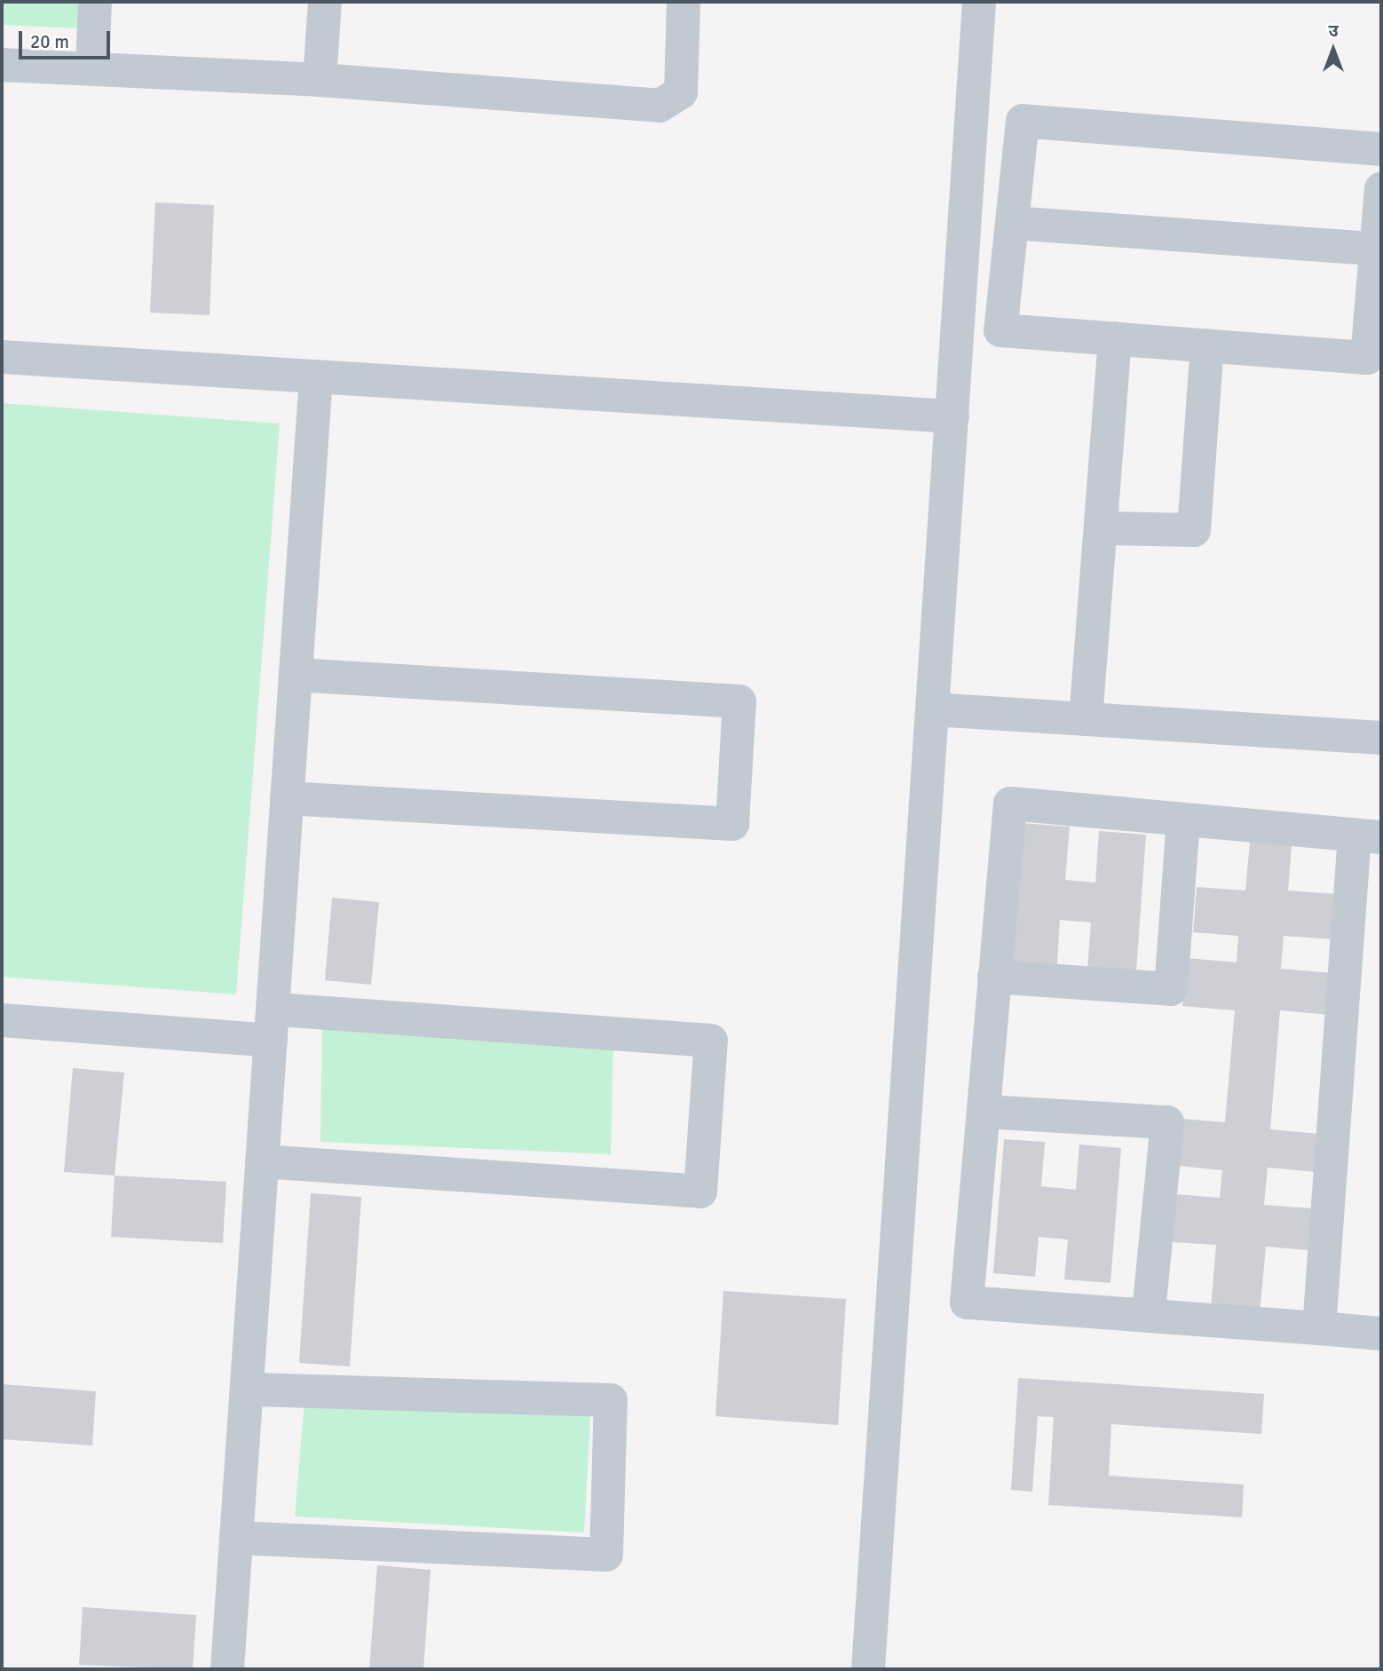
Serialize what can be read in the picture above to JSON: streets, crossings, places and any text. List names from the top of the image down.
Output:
{
  "scale_bar": "20 m",
  "north": "top"
}
